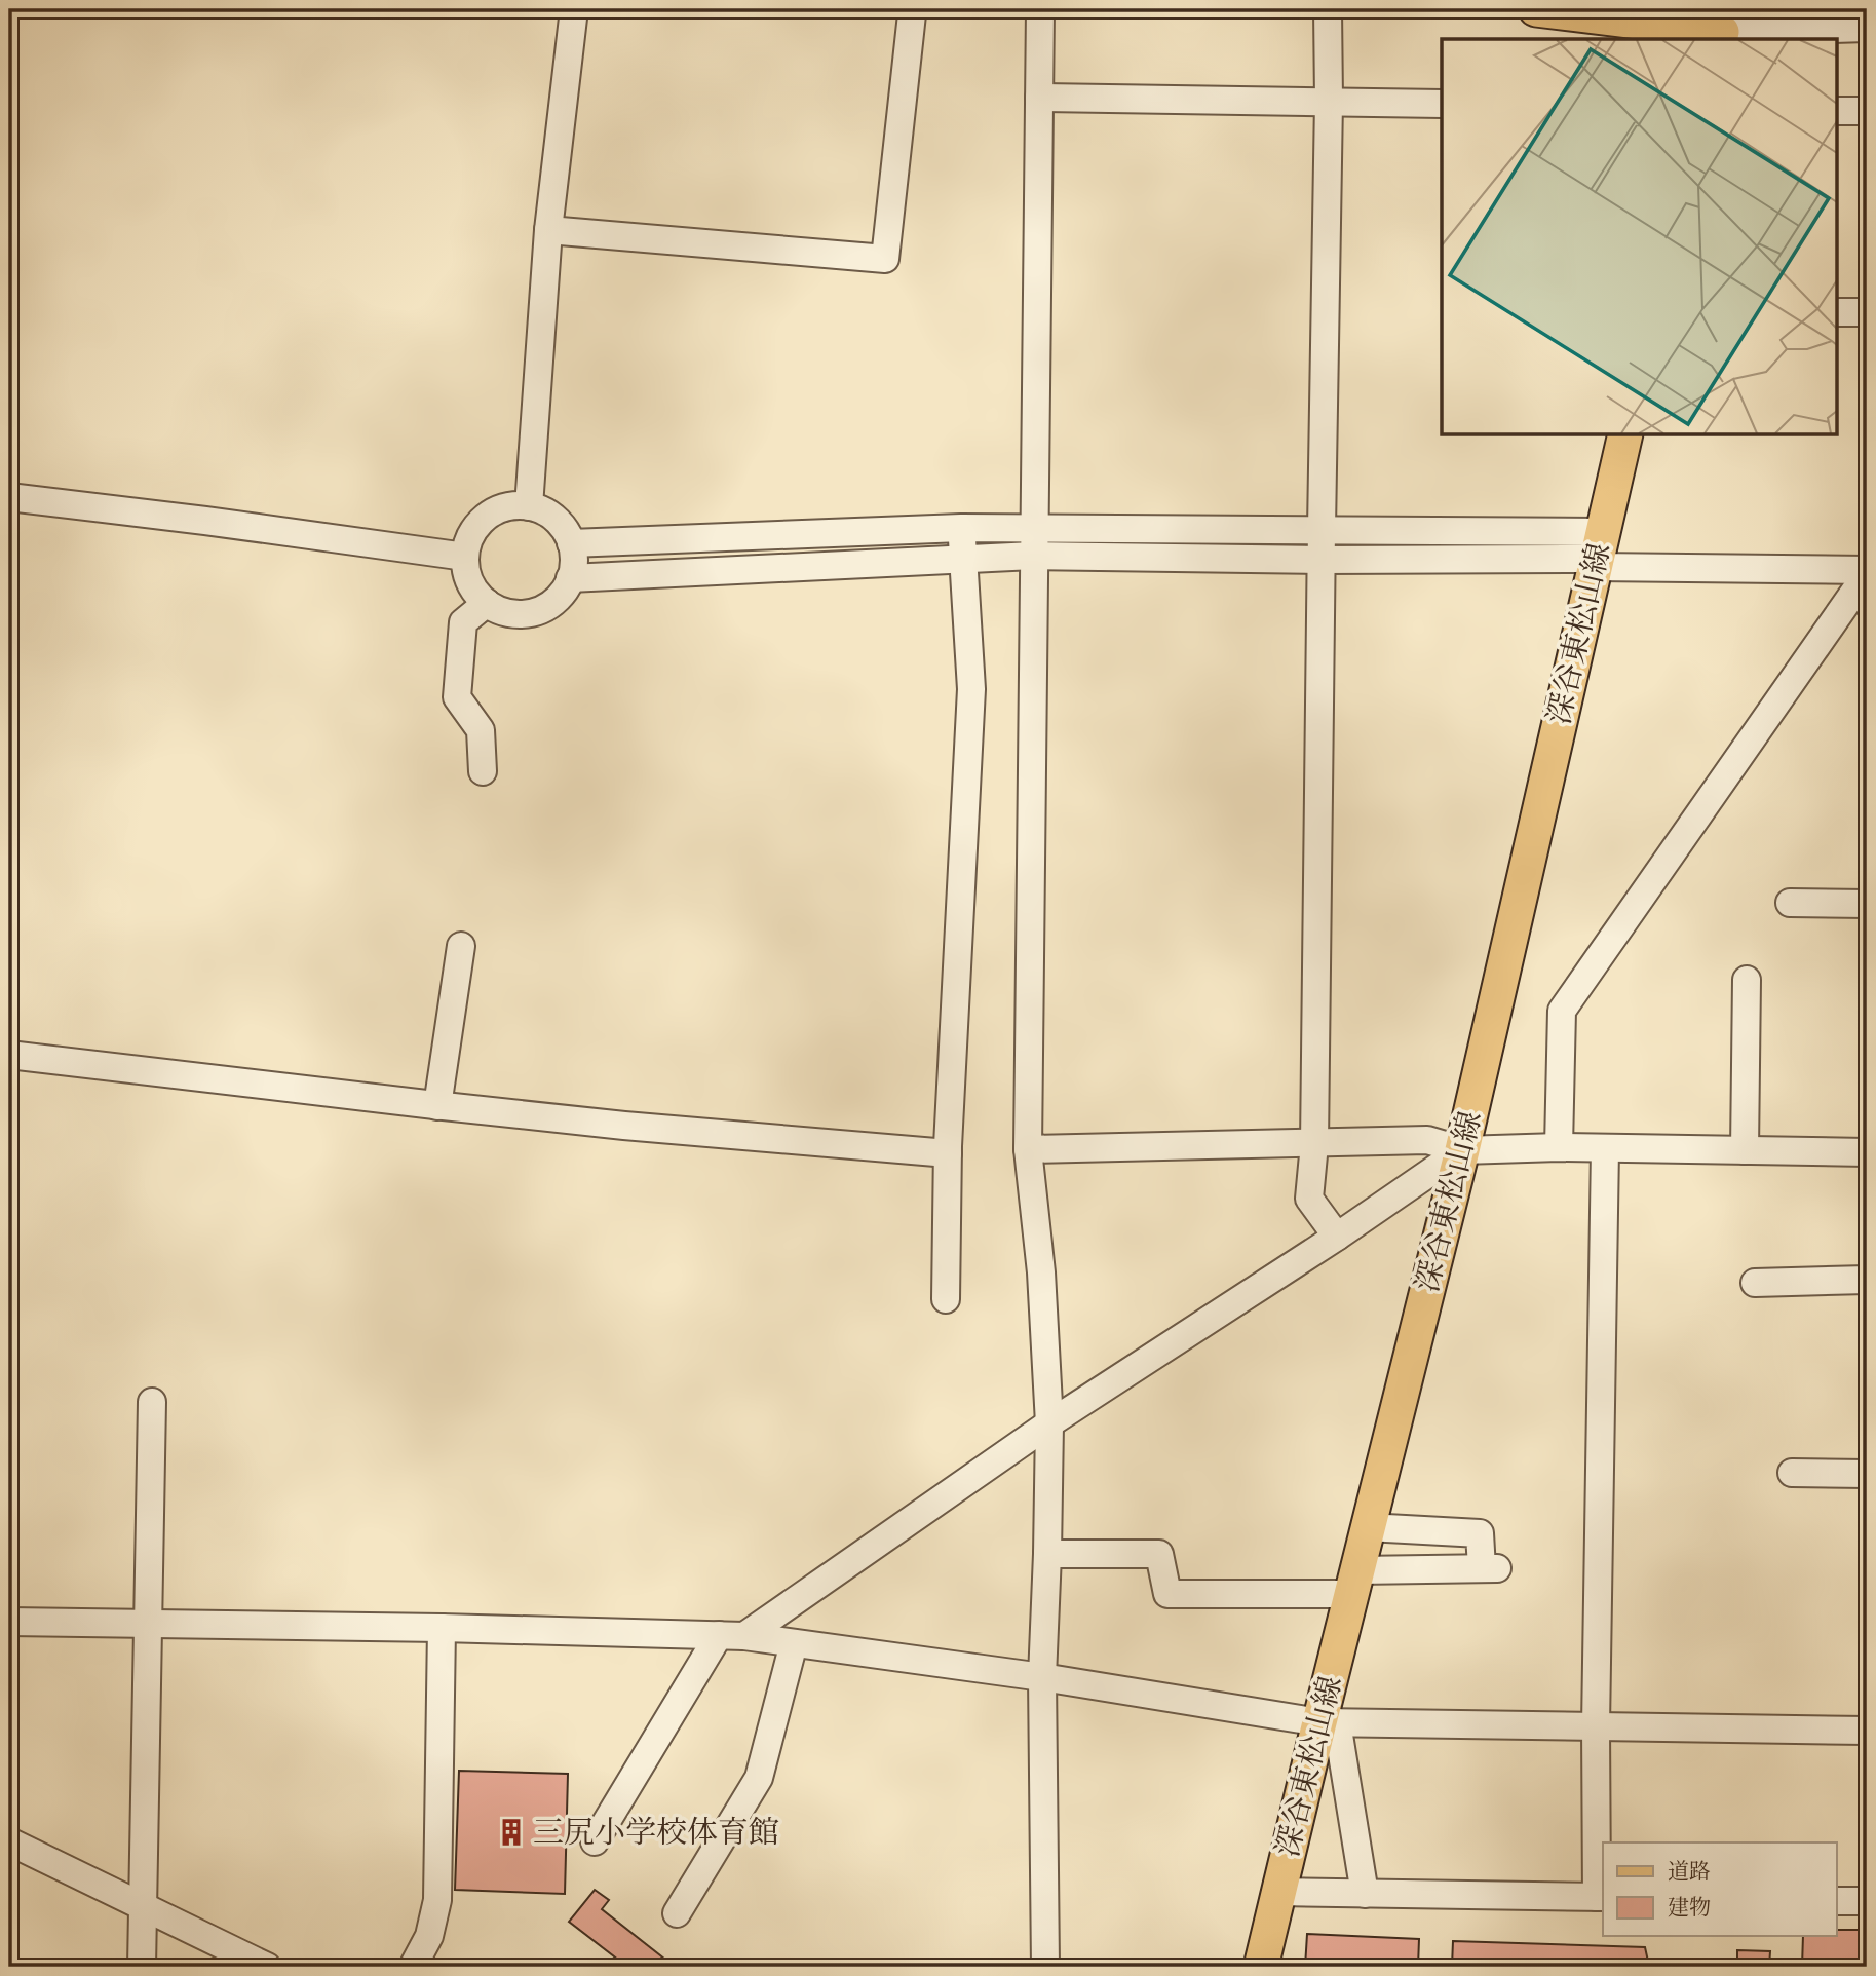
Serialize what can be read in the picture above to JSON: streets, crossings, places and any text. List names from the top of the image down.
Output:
{
  "streets": {
    "main road": ["深谷東松山線"]
  },
  "places": {
    "building": ["三尻小学校体育館"]
  },
  "legend": ["道路", "建物"]
}
